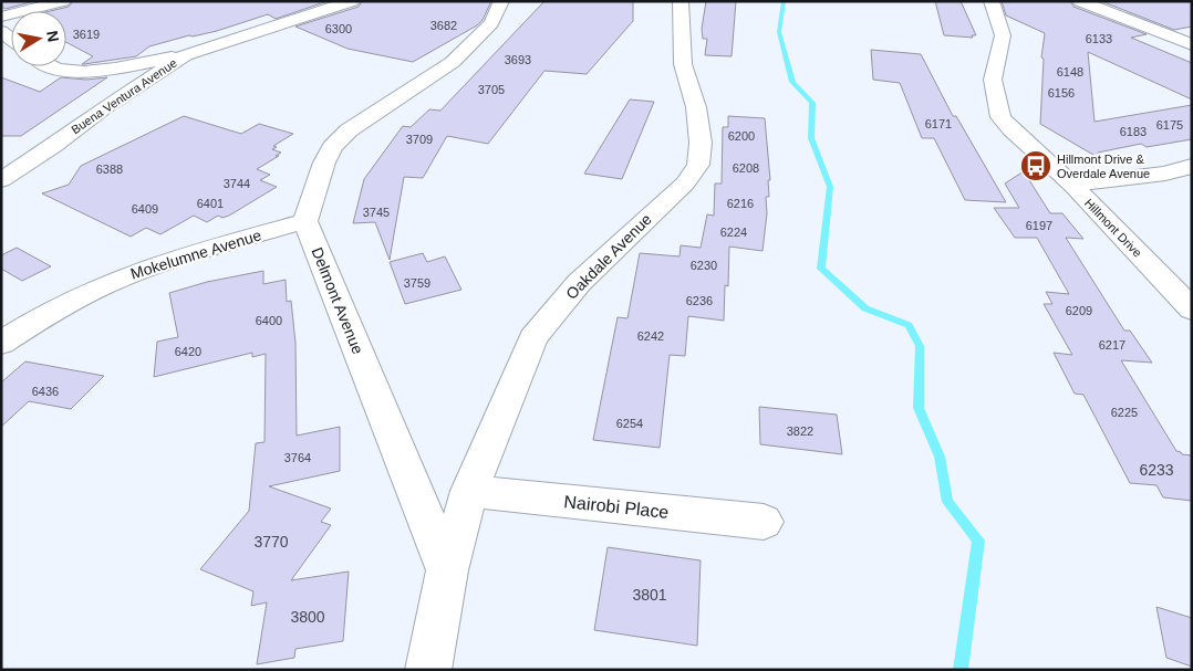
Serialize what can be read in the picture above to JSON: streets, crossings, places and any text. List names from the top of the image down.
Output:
{
  "streets": {
    "street": [
      "Buena Ventura Avenue",
      "Hillmont Drive",
      "Mokelumne Avenue",
      "Oakdale Avenue",
      "Delmont Avenue",
      "Nairobi Place"
    ]
  },
  "crossings": [
    ["Mokelumne Avenue", "Delmont Avenue"],
    ["Oakdale Avenue", "Delmont Avenue"],
    ["Oakdale Avenue", "Nairobi Place"]
  ],
  "places": {
    "bus stop": ["Hillmont Drive & Overdale Avenue"]
  },
  "house_numbers": [
    "3682",
    "6300",
    "3619",
    "6133",
    "3693",
    "6148",
    "3705",
    "6156",
    "6171",
    "6175",
    "6183",
    "6200",
    "3709",
    "6208",
    "6388",
    "3744",
    "6401",
    "6216",
    "6409",
    "3745",
    "6197",
    "6224",
    "6230",
    "3759",
    "6236",
    "6209",
    "6400",
    "6242",
    "6217",
    "6420",
    "6436",
    "6225",
    "6254",
    "3822",
    "3764",
    "6233",
    "3770",
    "3801",
    "3800"
  ],
  "north": "right"
}
